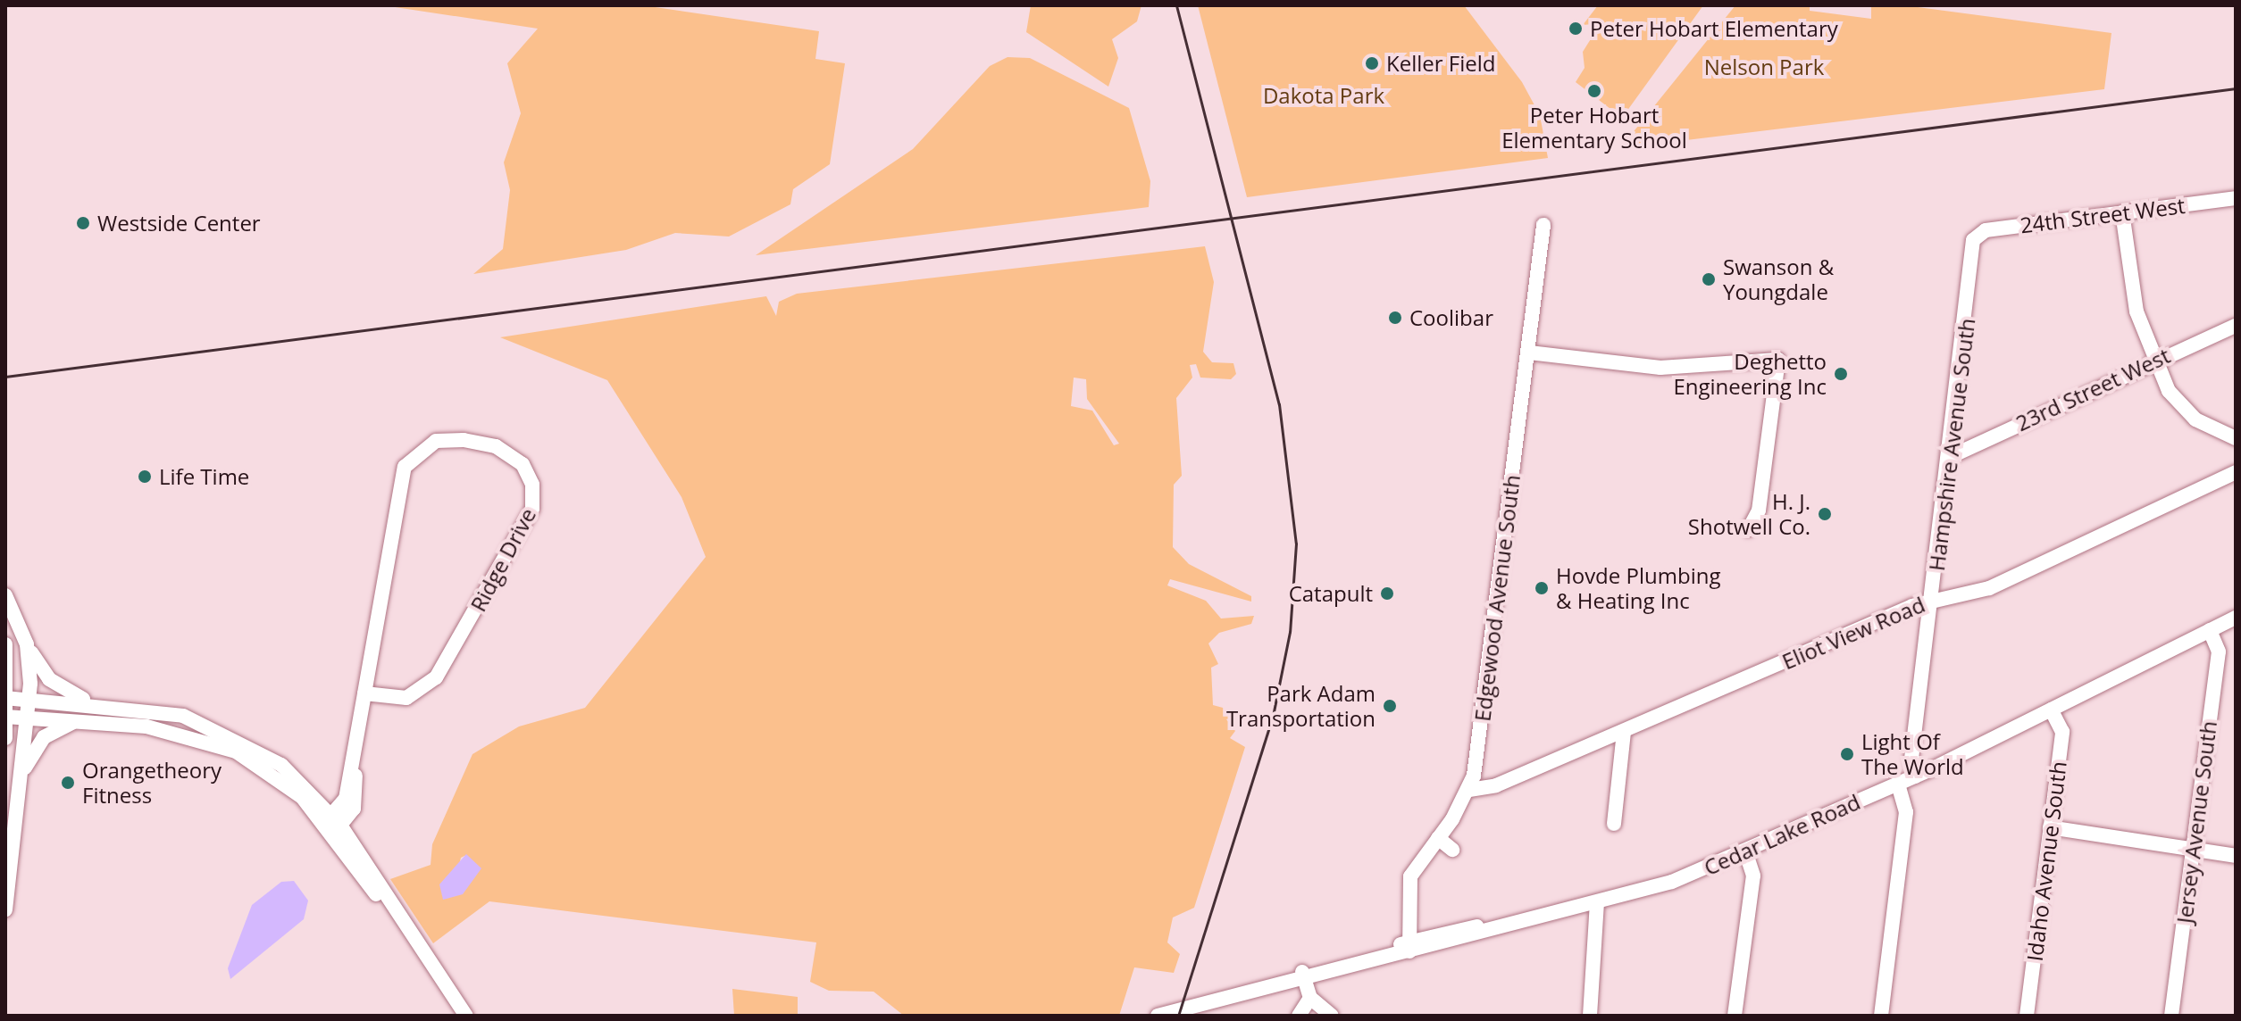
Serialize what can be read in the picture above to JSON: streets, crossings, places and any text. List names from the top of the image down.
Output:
{
  "streets": {
    "street": [
      "24th Street West",
      "23rd Street West",
      "Hampshire Avenue South",
      "Ridge Drive",
      "Edgewood Avenue South",
      "Eliot View Road",
      "Jersey Avenue South",
      "Cedar Lake Road",
      "Idaho Avenue South"
    ]
  },
  "crossings": [
    ["24th Street West", "Hampshire Avenue South"],
    ["23rd Street West", "Hampshire Avenue South"],
    ["Hampshire Avenue South", "Eliot View Road"],
    ["Hampshire Avenue South", "Cedar Lake Road"],
    ["Edgewood Avenue South", "Eliot View Road"],
    ["Edgewood Avenue South", "Cedar Lake Road"],
    ["Jersey Avenue South", "Cedar Lake Road"],
    ["Cedar Lake Road", "Idaho Avenue South"]
  ],
  "parks": ["Nelson Park", "Dakota Park"],
  "places": [
    "Peter Hobart Elementary",
    "Keller Field",
    "Peter Hobart Elementary School",
    "Westside Center",
    "Swanson & Youngdale",
    "Coolibar",
    "Deghetto Engineering Inc",
    "Life Time",
    "H. J. Shotwell Co.",
    "Hovde Plumbing & Heating Inc",
    "Catapult",
    "Park Adam Transportation",
    "Light Of The World",
    "Orangetheory Fitness"
  ]
}
